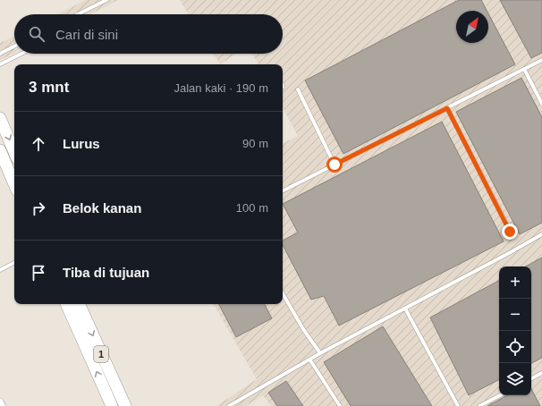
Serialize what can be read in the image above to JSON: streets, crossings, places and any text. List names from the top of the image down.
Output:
{
  "streets": {
    "highway": ["1"]
  },
  "north": "top right",
  "page": {
    "search": "Cari di sini",
    "heading": ["3 mnt", "Jalan kaki · 190 m"],
    "list": [
      ["Lurus", "90 m"],
      ["Belok kanan", "100 m"],
      "Tiba di tujuan"
    ],
    "map_buttons": ["+", "−"]
  }
}
